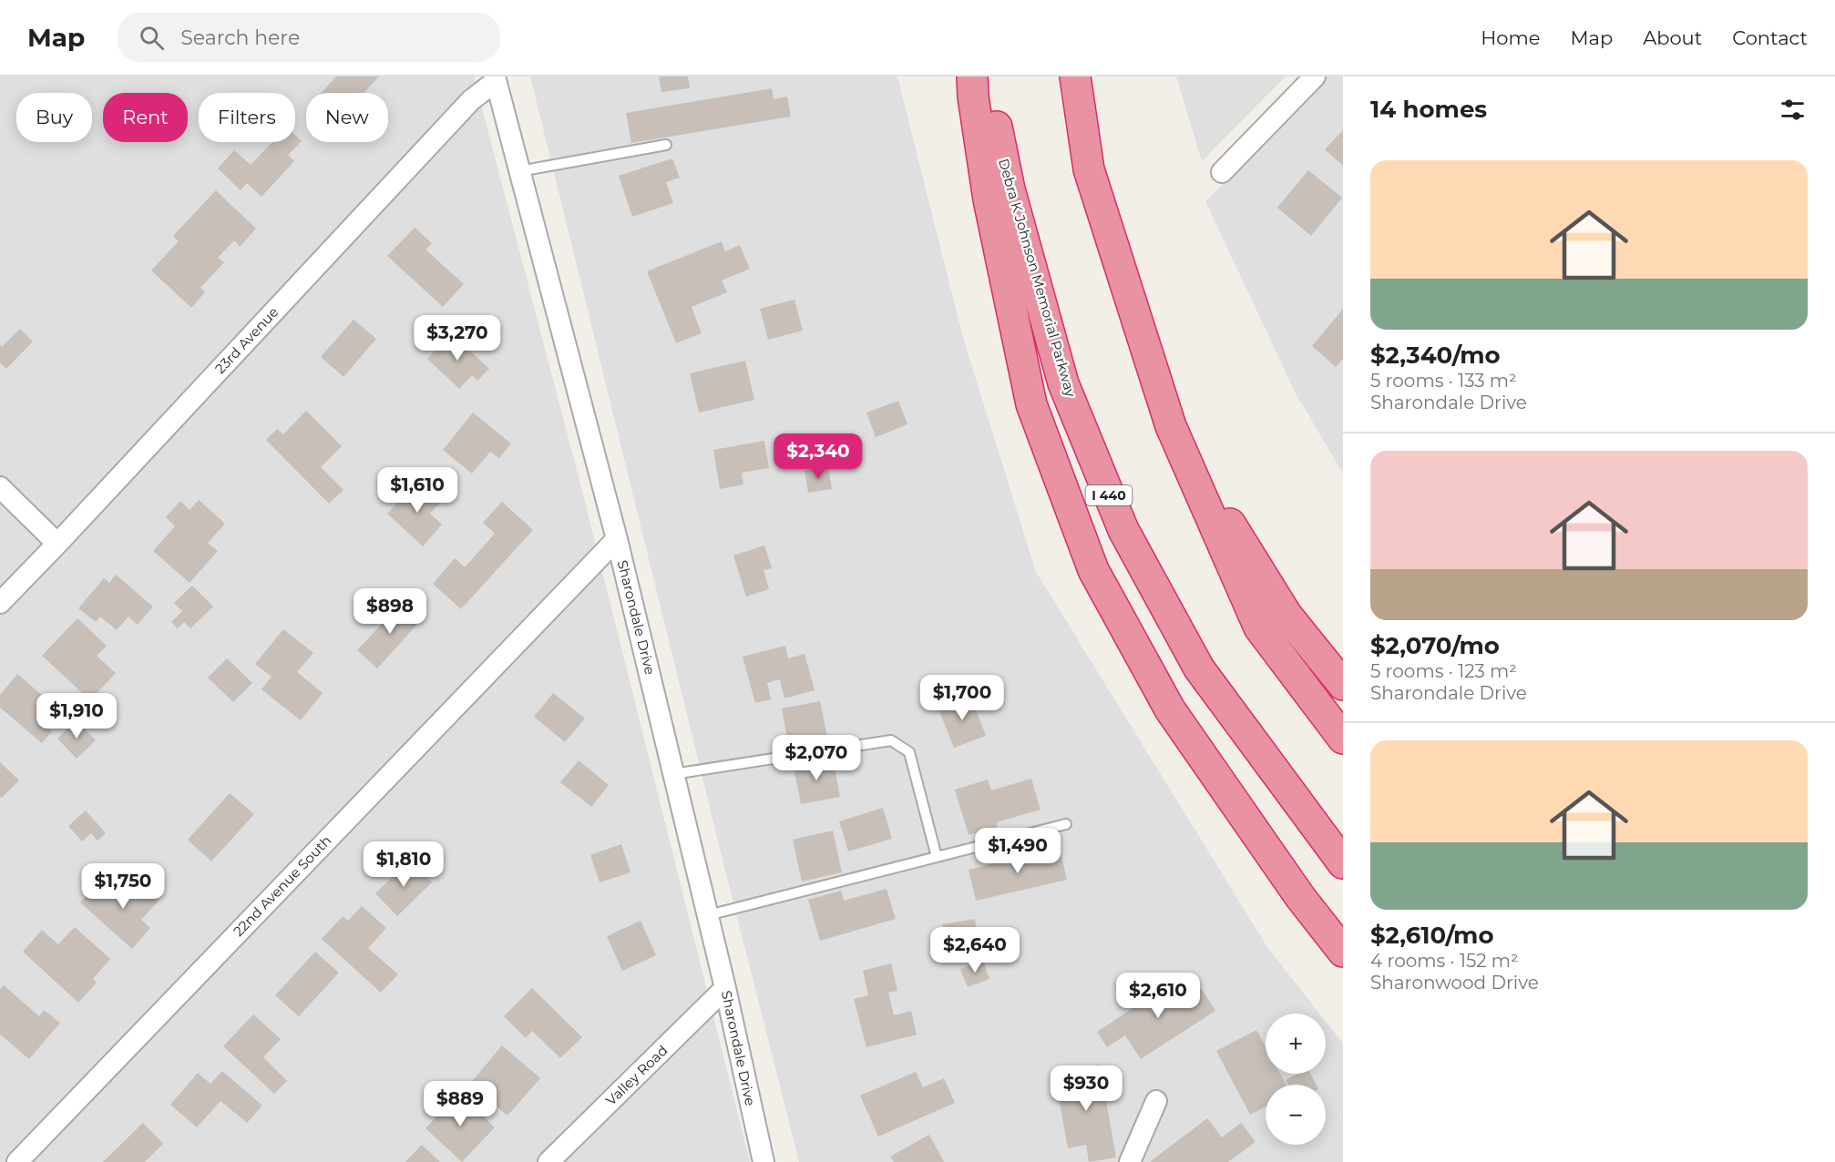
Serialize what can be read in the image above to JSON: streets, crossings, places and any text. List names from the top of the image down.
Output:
{
  "streets": {
    "highway": ["Debra K Johnson Memorial Parkway", "I 440"],
    "street": [
      "23rd Avenue",
      "Sharondale Drive",
      "22nd Avenue South",
      "Valley Road"
    ]
  },
  "crossings": [
    ["23rd Avenue", "Sharondale Drive"],
    ["Sharondale Drive", "22nd Avenue South"],
    ["Sharondale Drive", "Valley Road"]
  ],
  "page": {
    "header": "Map",
    "search": "Search here",
    "nav": [
      "Home",
      "Map",
      "About",
      "Contact"
    ],
    "heading": "14 homes",
    "chip": [
      "Buy",
      "Rent",
      "Filters",
      "New"
    ],
    "list": [
      {
        "name": "$2,340/mo",
        "note": "5 rooms · 133 m² · Sharondale Drive"
      },
      {
        "name": "$2,070/mo",
        "note": "5 rooms · 123 m² · Sharondale Drive"
      },
      {
        "name": "$2,610/mo",
        "note": "4 rooms · 152 m² · Sharonwood Drive"
      }
    ],
    "price": [
      "$3,270",
      "$2,340",
      "$1,610",
      "$898",
      "$1,700",
      "$1,910",
      "$2,070",
      "$1,490",
      "$1,810",
      "$1,750",
      "$2,640",
      "$2,610",
      "$930",
      "$889"
    ],
    "map_buttons": ["+", "−"]
  }
}
